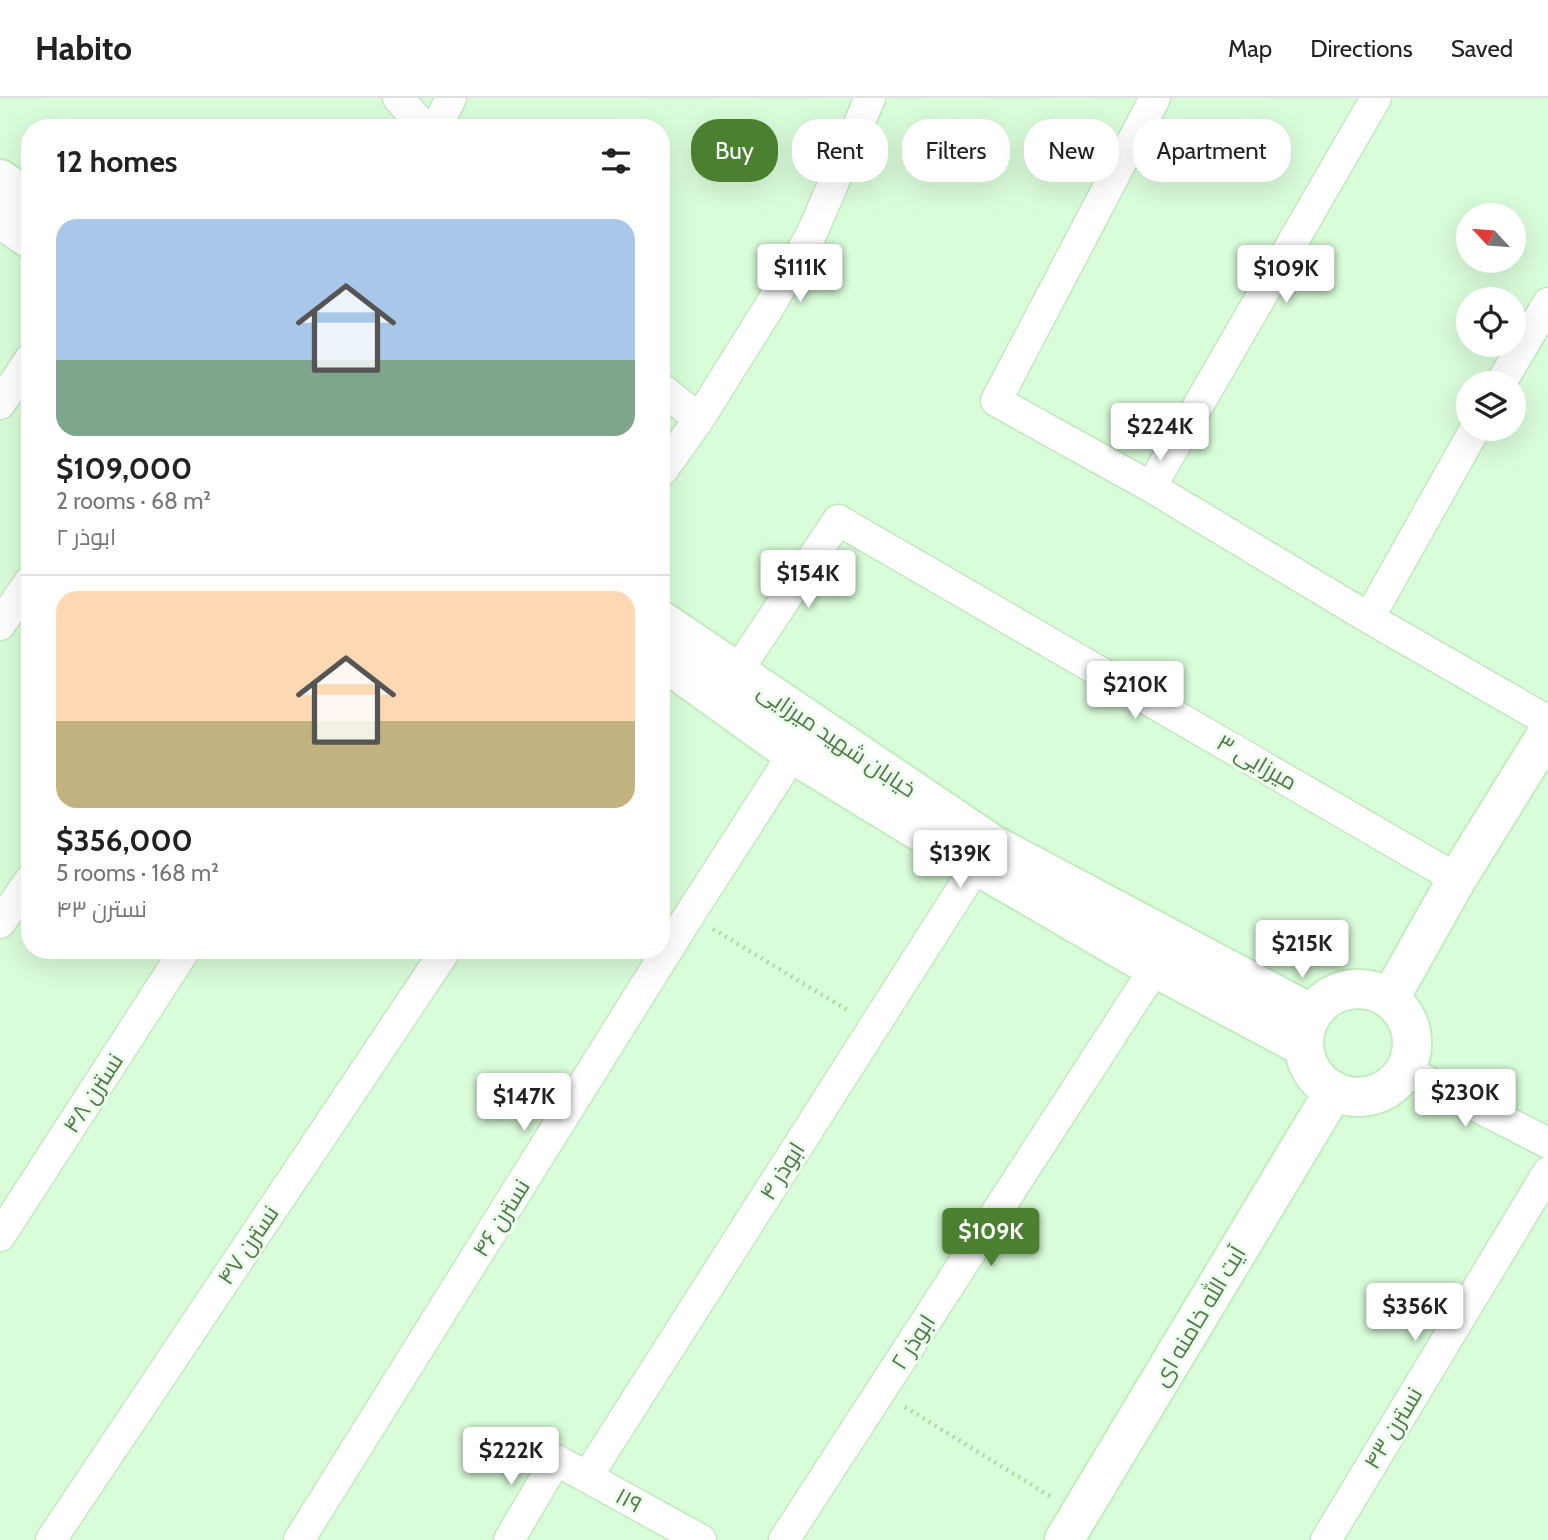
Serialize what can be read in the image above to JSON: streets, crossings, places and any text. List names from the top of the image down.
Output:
{
  "streets": {
    "street": [
      "خیابان شهید میرزایی",
      "میرزایی ۳",
      "نسترن ۴۸",
      "ابوذر ۴",
      "نسترن ۴۶",
      "نسترن ۴۷",
      "آیت الله خامنه ای",
      "ابوذر ۲",
      "نسترن ۴۳",
      "۱۱۹"
    ]
  },
  "crossings": [
    ["خیابان شهید میرزایی", "میرزایی ۳"],
    ["خیابان شهید میرزایی", "ابوذر ۴"],
    ["خیابان شهید میرزایی", "نسترن ۴۶"],
    ["خیابان شهید میرزایی", "آیت الله خامنه ای"],
    ["خیابان شهید میرزایی", "ابوذر ۲"],
    ["ابوذر ۴", "۱۱۹"]
  ],
  "north": "top left",
  "page": {
    "header": "Habito",
    "nav": ["Map", "Directions", "Saved"],
    "chip": [
      "Buy",
      "Rent",
      "Filters",
      "New",
      "Apartment"
    ],
    "heading": "12 homes",
    "list": [
      {
        "name": "$109,000",
        "note": "2 rooms · 68 m² · ابوذر ۲"
      },
      {
        "name": "$356,000",
        "note": "5 rooms · 168 m² · نسترن ۴۳"
      }
    ],
    "price": [
      "$111K",
      "$109K",
      "$224K",
      "$154K",
      "$210K",
      "$139K",
      "$215K",
      "$230K",
      "$147K",
      "$109K",
      "$356K",
      "$222K"
    ]
  }
}
